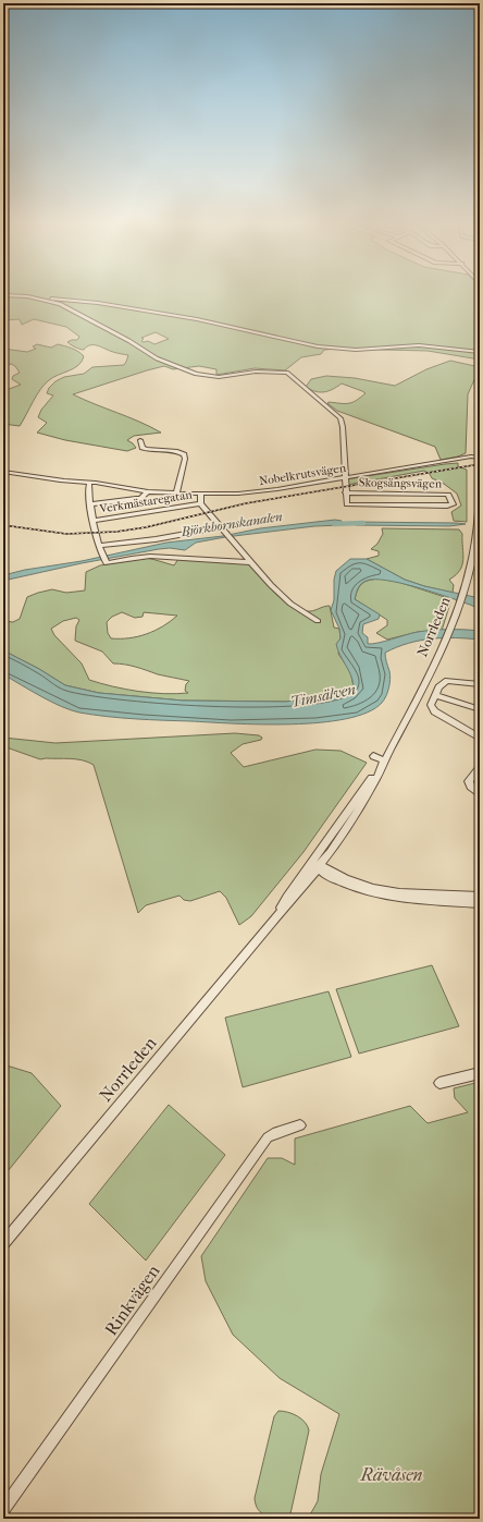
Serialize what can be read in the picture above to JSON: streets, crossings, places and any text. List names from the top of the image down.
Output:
{
  "streets": {
    "street": [
      "Nobelkrutsvägen",
      "Skogsängsvägen",
      "Verkmästaregatan",
      "Norrleden",
      "Rinkvägen"
    ]
  },
  "water": ["Björkbornskanalen", "Timsälven"],
  "parks": ["Rävåsen"]
}
